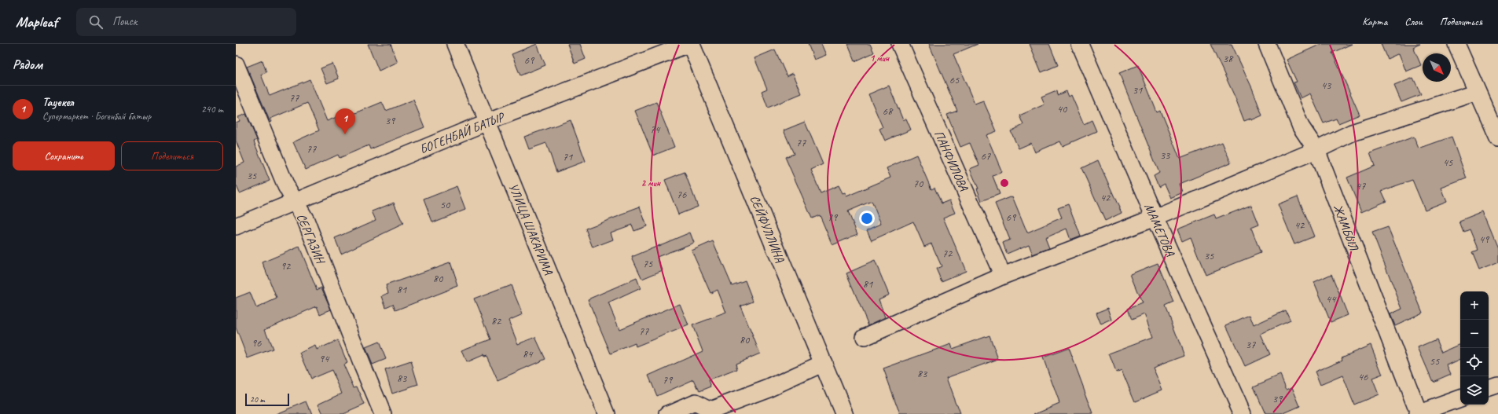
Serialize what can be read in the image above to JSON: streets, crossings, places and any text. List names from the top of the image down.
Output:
{
  "streets": {
    "main road": ["СЕЙФУЛЛИНА"],
    "street": [
      "БОГЕНБАЙ БАТЫР",
      "ПАНФИЛОВА",
      "ЖАМБЫЛ",
      "УЛИЦА ШАКАРИМА",
      "МАМЕТОВА",
      "СЕРГАЗИН"
    ]
  },
  "crossings": [
    ["БОГЕНБАЙ БАТЫР", "УЛИЦА ШАКАРИМА"],
    ["БОГЕНБАЙ БАТЫР", "СЕЙФУЛЛИНА"],
    ["БОГЕНБАЙ БАТЫР", "СЕРГАЗИН"]
  ],
  "house_numbers": [
    "38",
    "69",
    "65",
    "43",
    "31",
    "77",
    "40",
    "68",
    "39",
    "74",
    "77",
    "77",
    "33",
    "67",
    "71",
    "45",
    "35",
    "70",
    "47",
    "76",
    "42",
    "50",
    "79",
    "69",
    "42",
    "49",
    "72",
    "35",
    "75",
    "92",
    "80",
    "81",
    "81",
    "44",
    "82",
    "77",
    "80",
    "96",
    "37",
    "84",
    "94",
    "55",
    "83",
    "46",
    "83",
    "79",
    "39"
  ],
  "scale_bar": "20 m",
  "north": "bottom right",
  "page": {
    "header": "Mapleaf",
    "search": "Поиск",
    "nav": ["Карта", "Слои", "Поделиться"],
    "heading": "Рядом",
    "list": [
      {
        "mark": "1",
        "name": "Тауекел",
        "note": "Супермаркет · Богенбай батыр",
        "value": "240 m"
      }
    ],
    "pins": "1",
    "buttons": ["Сохранить", "Поделиться"],
    "map_buttons": ["+", "−"],
    "scale": "20 m"
  },
  "rings": ["1 мин", "2 мин"]
}
